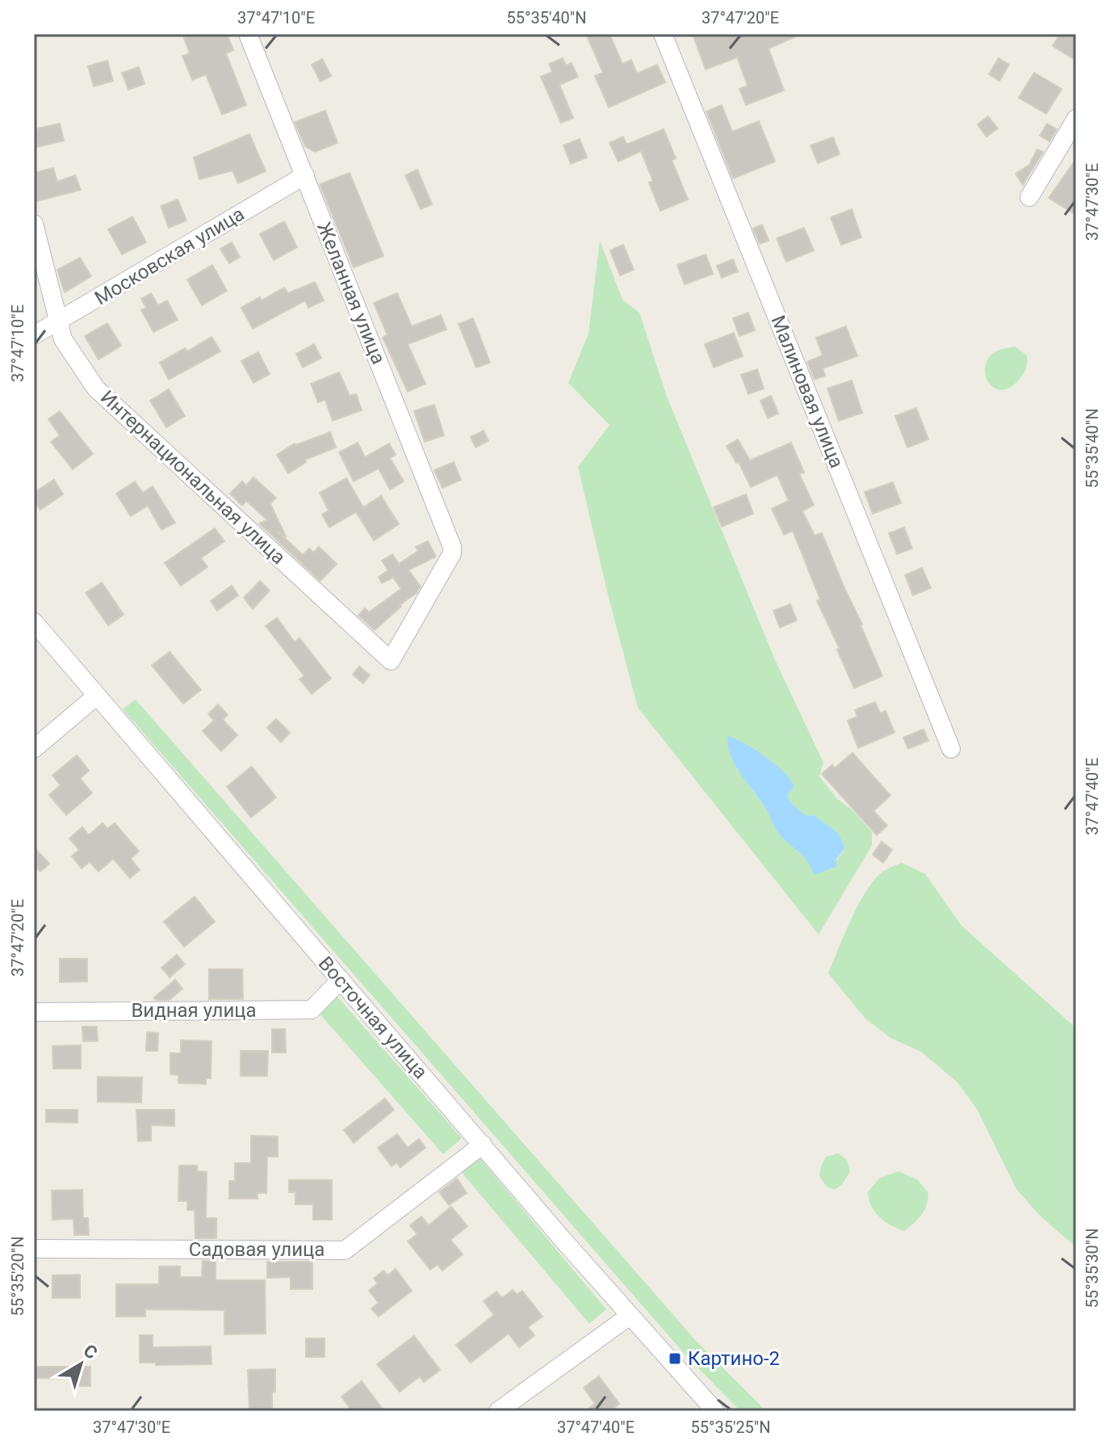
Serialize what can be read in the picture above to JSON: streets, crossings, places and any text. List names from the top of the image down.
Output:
{
  "streets": {
    "street": [
      "Московская улица",
      "Желанная улица",
      "Малиновая улица",
      "Интернациональная улица",
      "Видная улица",
      "Восточная улица",
      "Садовая улица"
    ]
  },
  "crossings": [
    ["Московская улица", "Желанная улица"],
    ["Московская улица", "Интернациональная улица"],
    ["Желанная улица", "Интернациональная улица"],
    ["Видная улица", "Восточная улица"],
    ["Восточная улица", "Садовая улица"]
  ],
  "places": {
    "transit": ["Картино-2"]
  },
  "north": "top right",
  "coordinates": [
    "37°47'10\"E",
    "55°35'40\"N",
    "37°47'20\"E",
    "37°47'30\"E",
    "37°47'40\"E",
    "55°35'30\"N",
    "55°35'20\"N",
    "55°35'25\"N"
  ]
}
